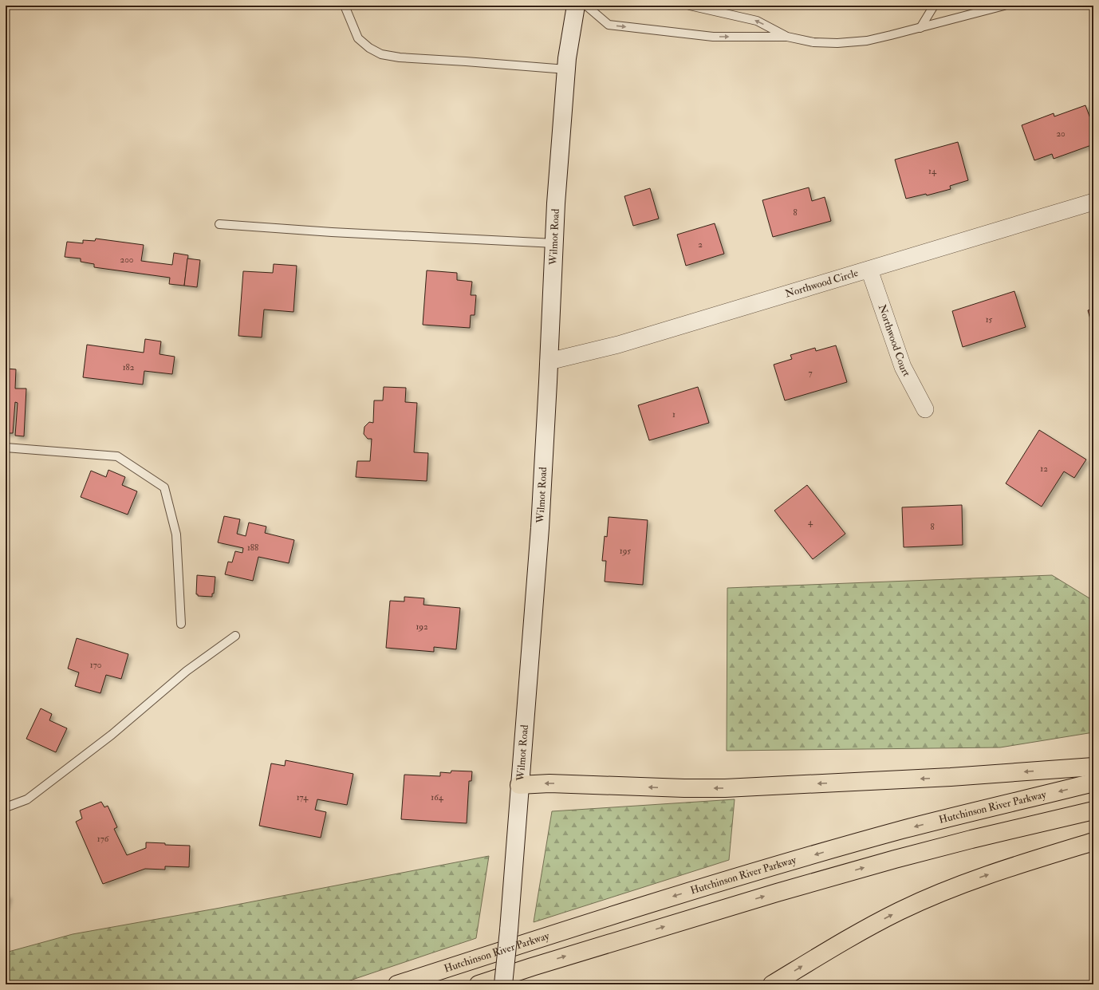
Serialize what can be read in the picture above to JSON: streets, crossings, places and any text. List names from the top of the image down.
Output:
{
  "streets": {
    "highway": ["Hutchinson River Parkway"],
    "street": ["Wilmot Road", "Northwood Circle", "Northwood Court"]
  },
  "crossings": [
    ["Wilmot Road", "Northwood Circle"],
    ["Northwood Circle", "Northwood Court"]
  ],
  "house_numbers": [
    "20",
    "14",
    "8",
    "2",
    "200",
    "15",
    "182",
    "7",
    "1",
    "12",
    "4",
    "8",
    "188",
    "195",
    "192",
    "170",
    "174",
    "164",
    "176"
  ]
}
